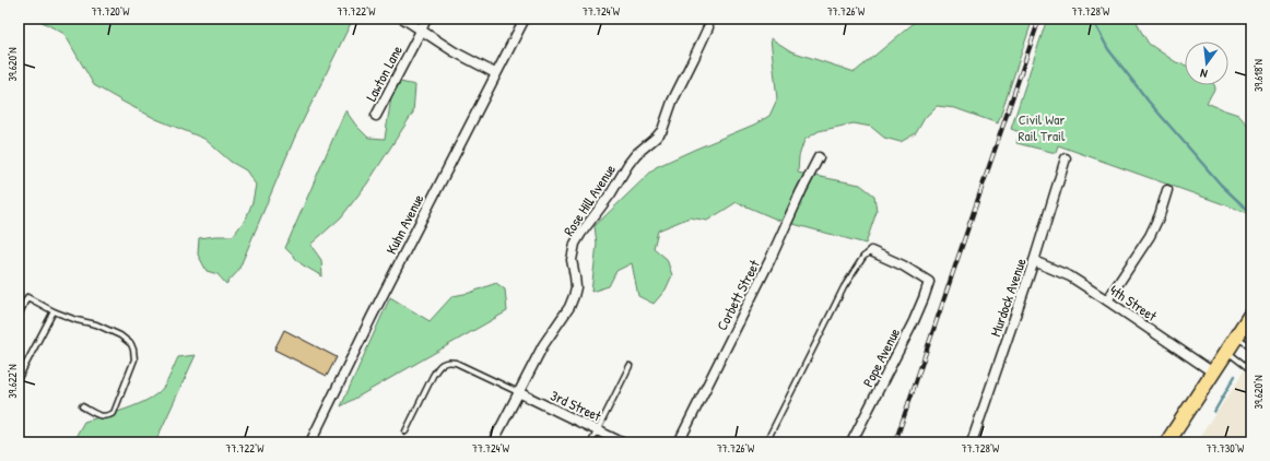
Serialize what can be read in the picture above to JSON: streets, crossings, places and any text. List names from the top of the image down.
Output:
{
  "streets": {
    "street": [
      "Lawton Lane",
      "Rose Hill Avenue",
      "Kuhn Avenue",
      "Corbett Street",
      "Murdock Avenue",
      "4th Street",
      "Pope Avenue",
      "3rd Street"
    ]
  },
  "crossings": [
    ["Rose Hill Avenue", "3rd Street"],
    ["Murdock Avenue", "4th Street"]
  ],
  "parks": ["Civil War Rail Trail"],
  "north": "bottom",
  "coordinates": [
    "77.720°W",
    "77.722°W",
    "77.724°W",
    "77.726°W",
    "77.728°W",
    "39.620°N",
    "39.618°N",
    "39.622°N",
    "77.730°W"
  ]
}
